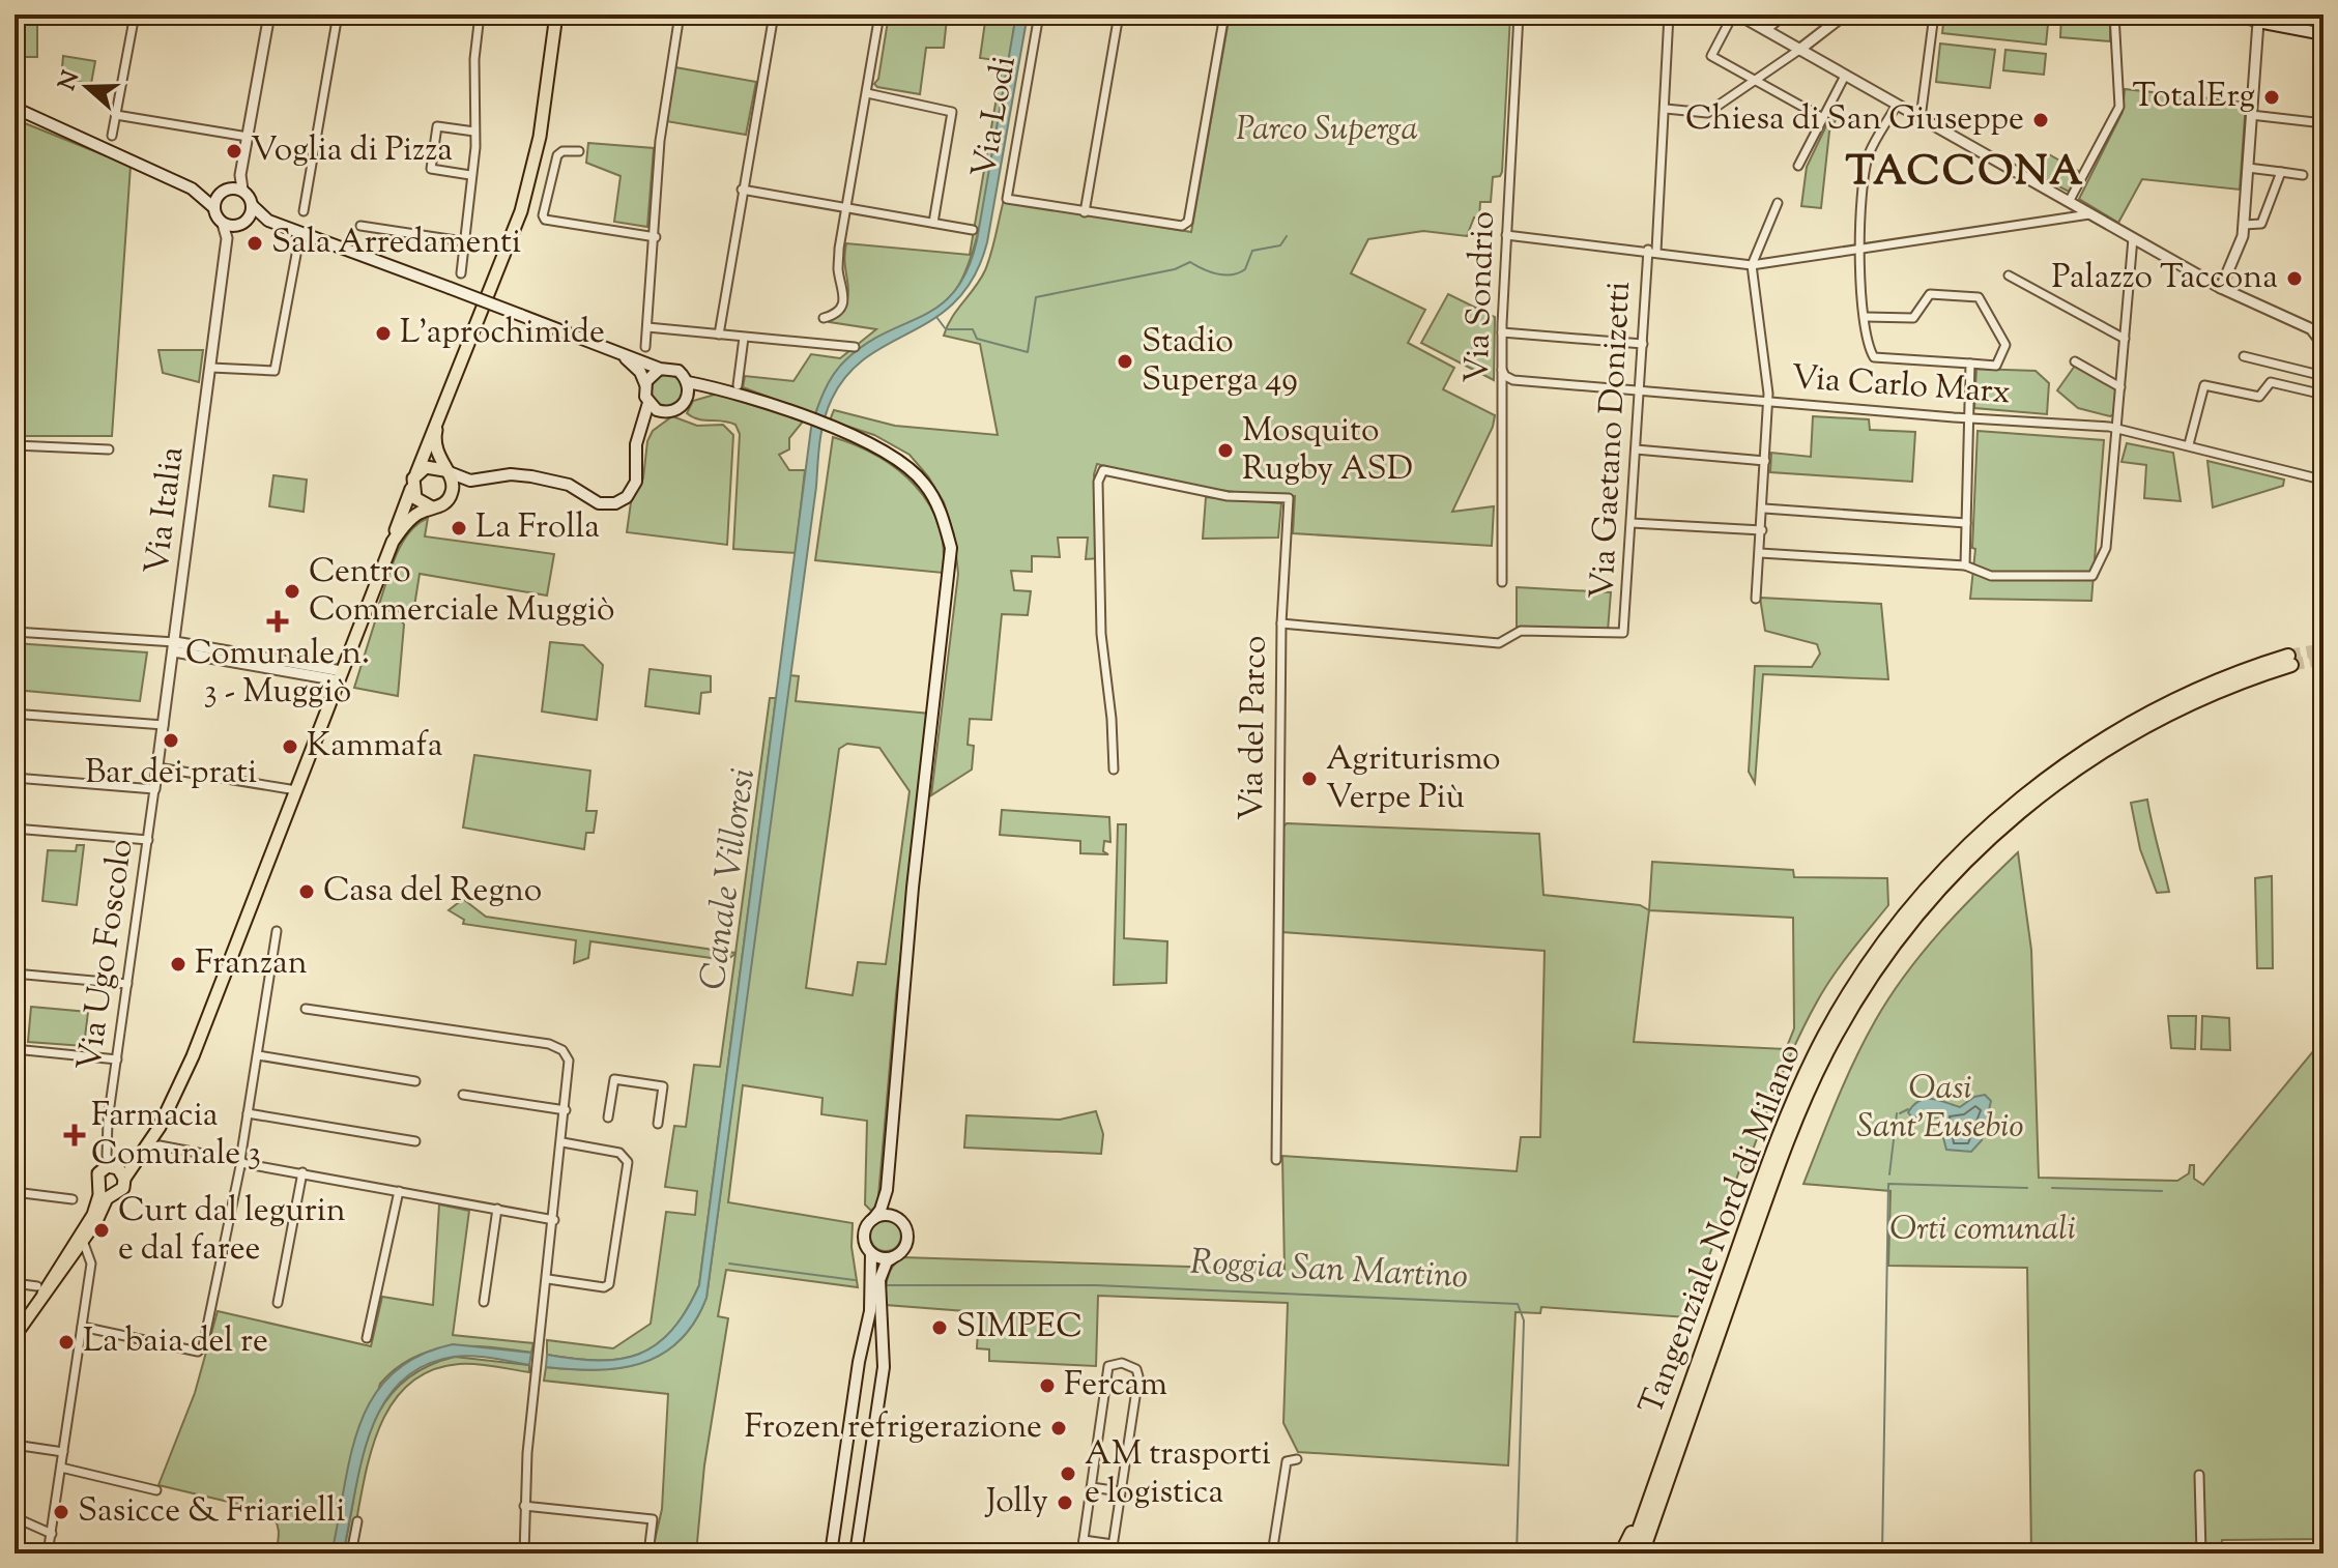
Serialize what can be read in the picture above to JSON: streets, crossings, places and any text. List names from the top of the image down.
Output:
{
  "streets": {
    "highway": ["Tangenziale Nord di Milano"],
    "main road": ["Via Italia"],
    "street": [
      "Via Lodi",
      "Via Sondrio",
      "Via Carlo Marx",
      "Via Gaetano Donizetti",
      "Via del Parco",
      "Via Ugo Foscolo"
    ]
  },
  "crossings": [
    ["Via Sondrio", "Via Carlo Marx"],
    ["Via Carlo Marx", "Via Gaetano Donizetti"],
    ["Via Gaetano Donizetti", "Via del Parco"],
    ["Via Italia", "Via Ugo Foscolo"]
  ],
  "districts": ["TACCONA"],
  "water": ["Canale Villoresi", "Roggia San Martino"],
  "parks": ["Parco Superga", "Oasi Sant'Eusebio", "Orti comunali"],
  "places": {
    "other": [
      "TotalErg",
      "Chiesa di San Giuseppe",
      "Voglia di Pizza",
      "Sala Arredamenti",
      "Palazzo Taccona",
      "L'aprochimide",
      "Stadio Superga 49",
      "Mosquito Rugby ASD",
      "La Frolla",
      "Centro Commerciale Muggiò",
      "Bar dei prati",
      "Kammafa",
      "Agriturismo Verpe Più",
      "Casa del Regno",
      "Franzan",
      "Curt dal legurin e dal faree",
      "SIMPEC",
      "La baia del re",
      "Fercam",
      "Frozen refrigerazione",
      "AM trasporti e logistica",
      "Jolly",
      "Sasicce & Friarielli"
    ],
    "health": ["Comunale n. 3 - Muggiò", "Farmacia Comunale 3"]
  },
  "north": "left"
}
